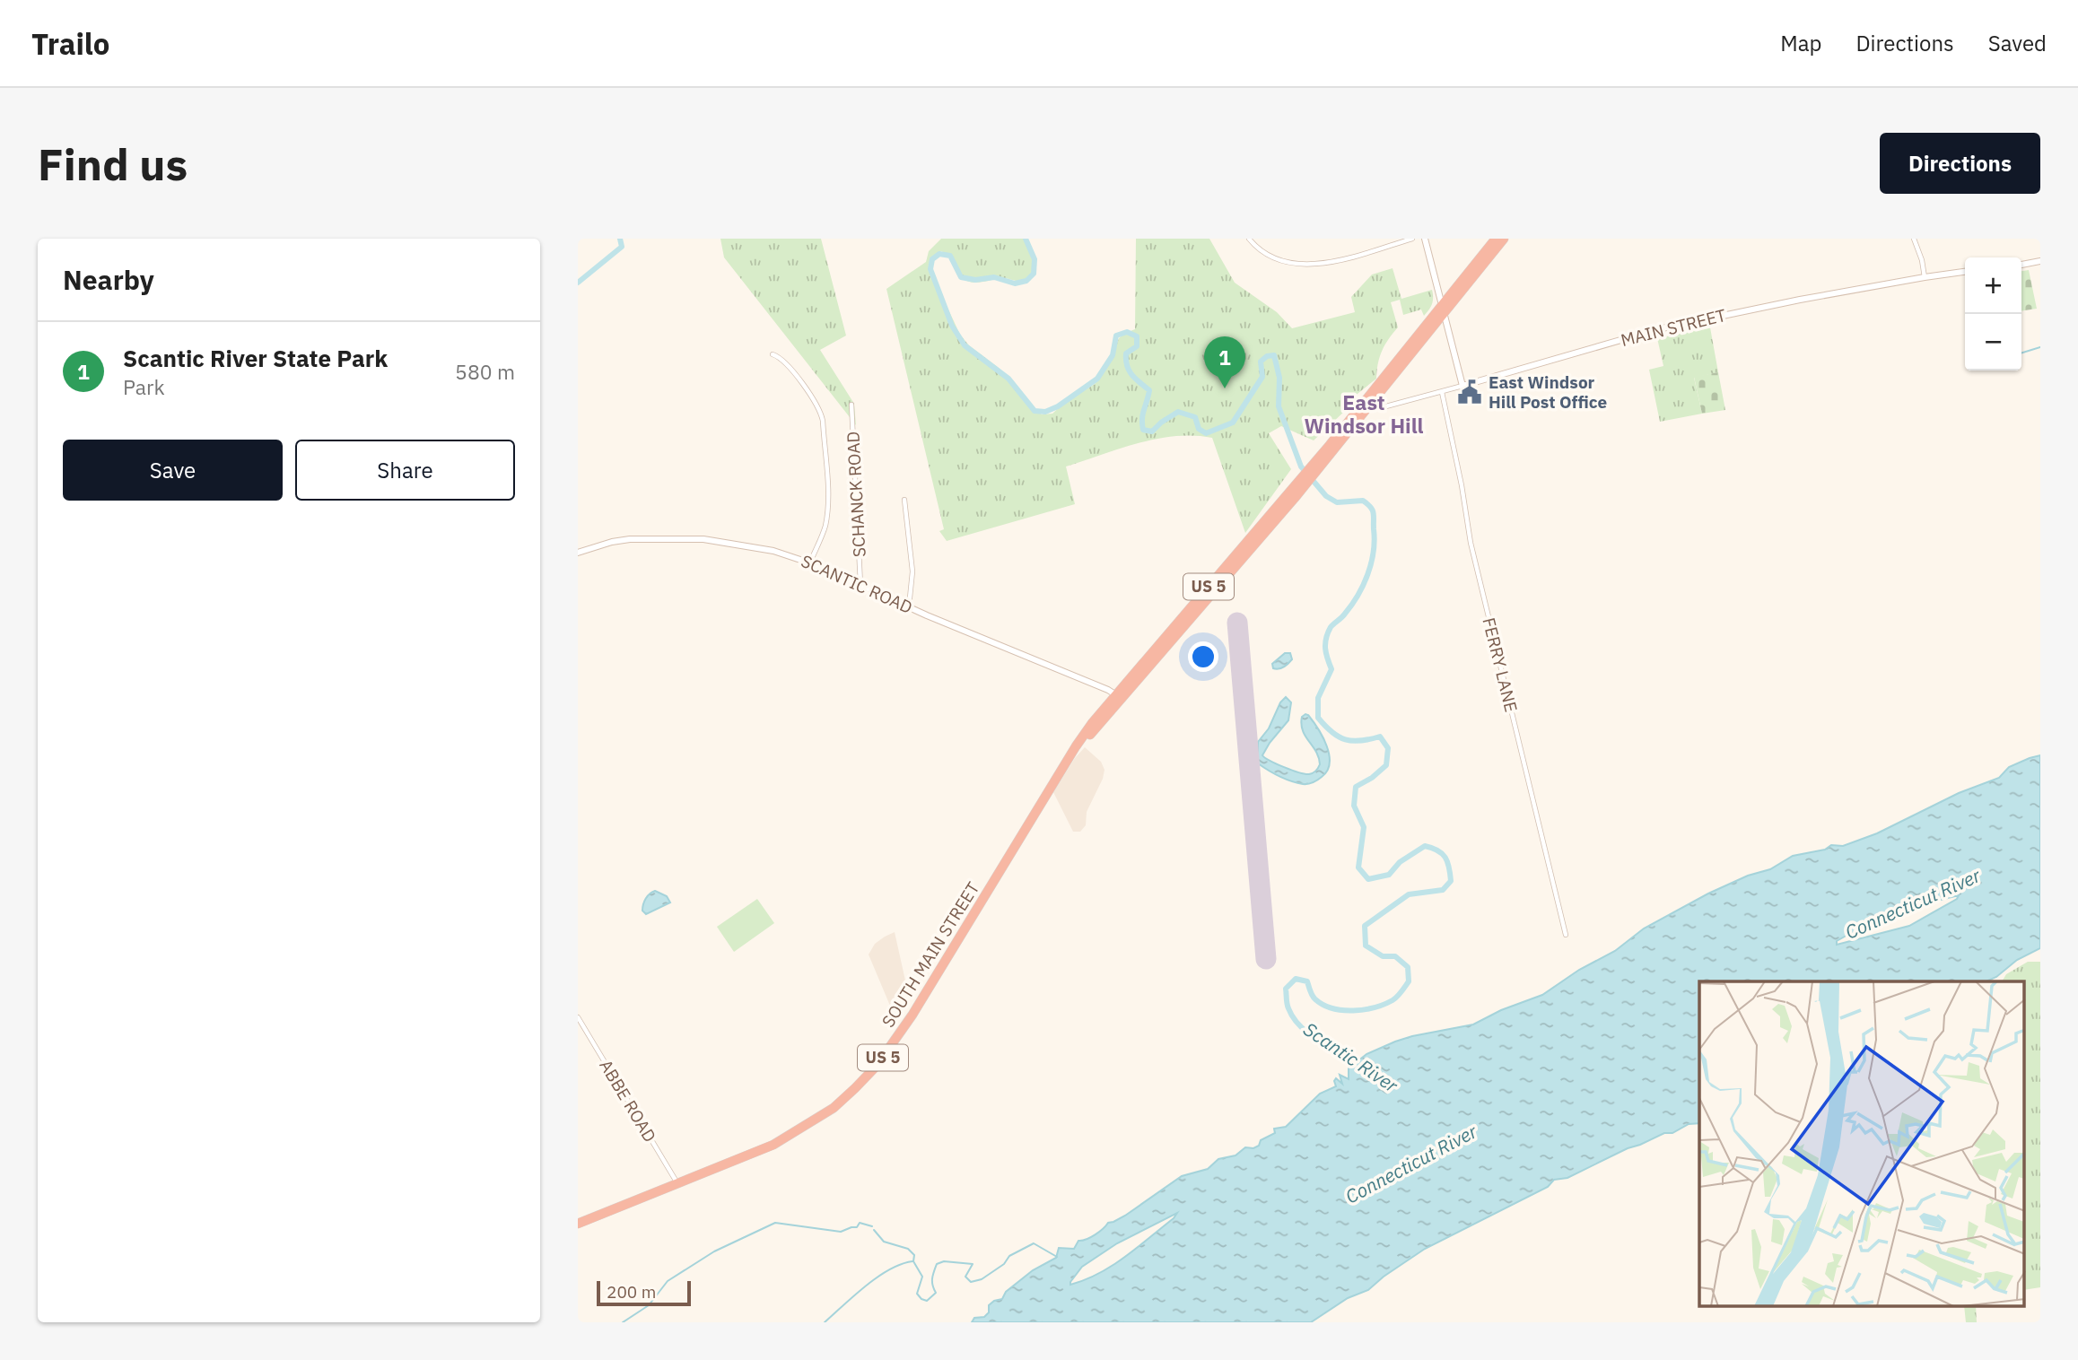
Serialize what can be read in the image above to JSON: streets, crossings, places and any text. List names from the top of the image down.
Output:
{
  "streets": {
    "highway": ["US 5", "SOUTH MAIN STREET"],
    "street": [
      "MAIN STREET",
      "SCHANCK ROAD",
      "SCANTIC ROAD",
      "FERRY LANE",
      "ABBE ROAD"
    ]
  },
  "crossings": [
    ["MAIN STREET", "FERRY LANE"],
    ["SCHANCK ROAD", "SCANTIC ROAD"],
    ["SCANTIC ROAD", "US 5"],
    ["SCANTIC ROAD", "SOUTH MAIN STREET"],
    ["US 5", "SOUTH MAIN STREET"],
    ["SOUTH MAIN STREET", "ABBE ROAD"]
  ],
  "districts": ["East Windsor Hill"],
  "water": ["Connecticut River", "Scantic River"],
  "places": {
    "public building": ["East Windsor Hill Post Office"]
  },
  "scale_bar": "200 m",
  "page": {
    "header": "Trailo",
    "nav": ["Map", "Directions", "Saved"],
    "buttons": [
      "Directions",
      ["Save", "Share"]
    ],
    "title": "Find us",
    "heading": "Nearby",
    "map_buttons": ["+", "−"],
    "list": [
      {
        "mark": "1",
        "name": "Scantic River State Park",
        "note": "Park",
        "value": "580 m"
      }
    ],
    "pins": "1",
    "scale": "200 m"
  }
}
